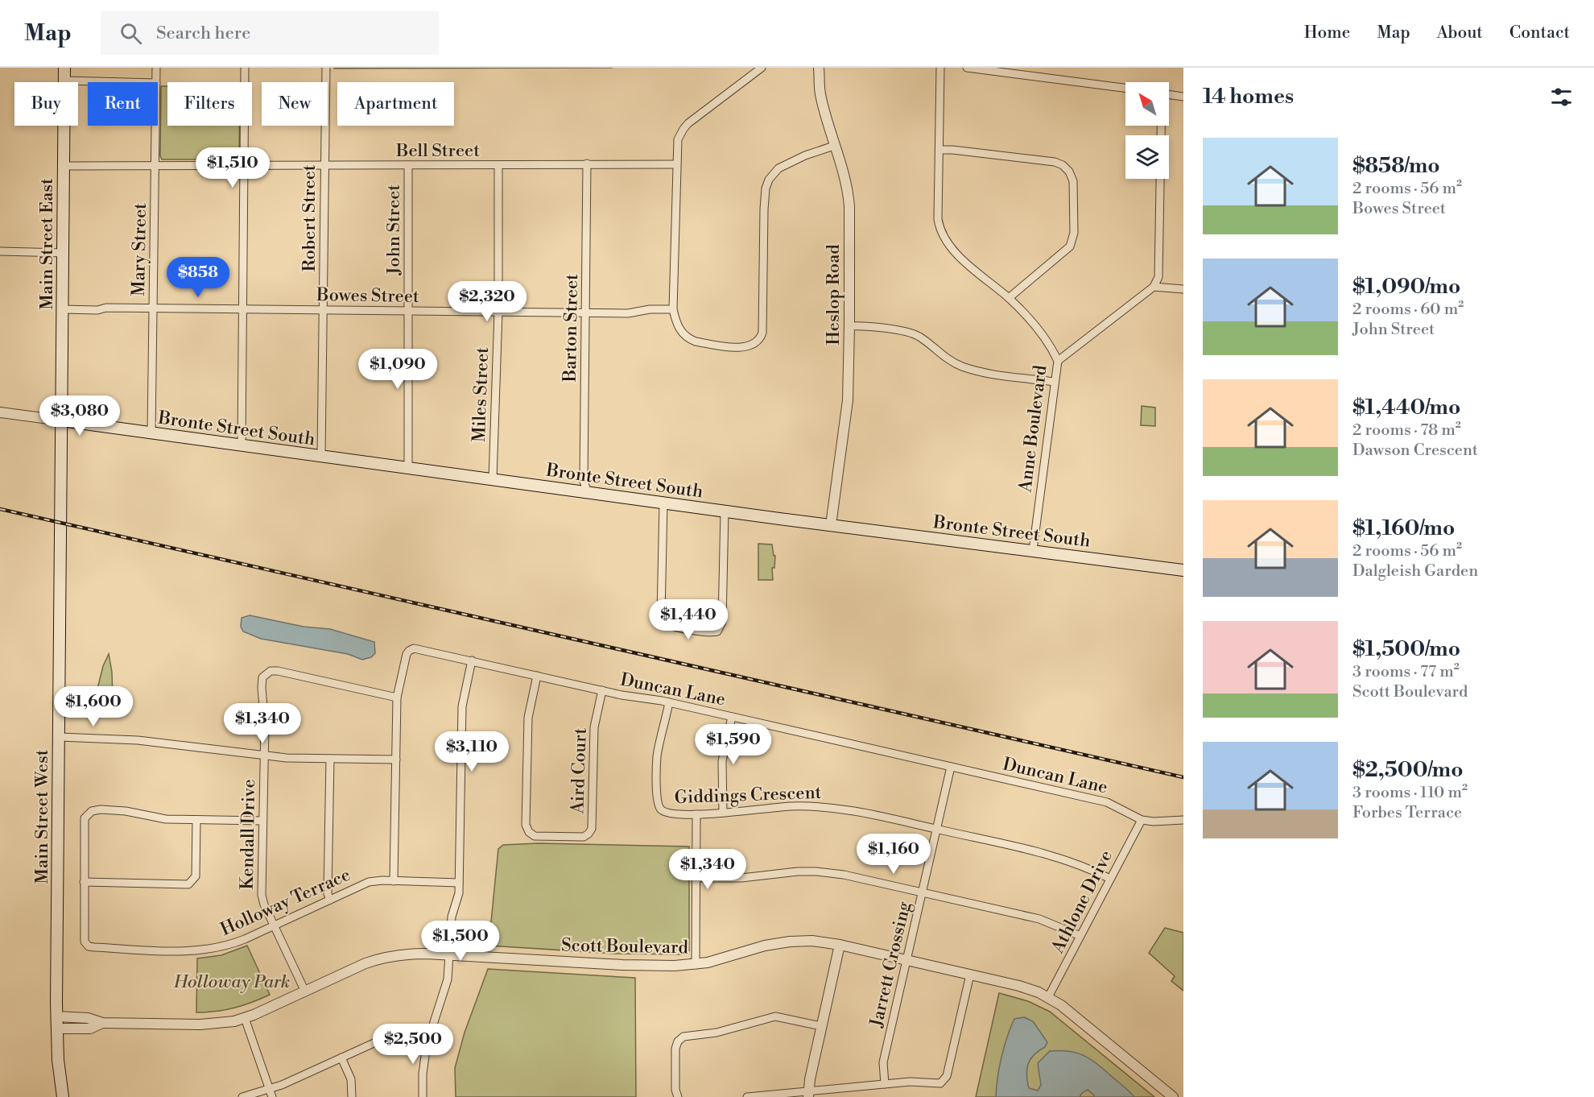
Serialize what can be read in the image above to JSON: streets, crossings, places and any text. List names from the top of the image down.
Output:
{
  "streets": {
    "main road": ["Main Street East", "Bronte Street South", "Main Street West"],
    "street": [
      "Bell Street",
      "Robert Street",
      "John Street",
      "Mary Street",
      "Bowes Street",
      "Heslop Road",
      "Barton Street",
      "Miles Street",
      "Anne Boulevard",
      "Duncan Lane",
      "Aird Court",
      "Giddings Crescent",
      "Kendall Drive",
      "Holloway Terrace",
      "Athlone Drive",
      "Scott Boulevard",
      "Jarrett Crossing"
    ]
  },
  "crossings": [
    ["Bell Street", "Robert Street"],
    ["Bell Street", "John Street"],
    ["Bell Street", "Main Street East"],
    ["Bell Street", "Mary Street"],
    ["Bell Street", "Barton Street"],
    ["Bell Street", "Miles Street"],
    ["Robert Street", "Bowes Street"],
    ["Robert Street", "Bronte Street South"],
    ["John Street", "Bowes Street"],
    ["John Street", "Bronte Street South"],
    ["Main Street East", "Bowes Street"],
    ["Main Street East", "Bronte Street South"],
    ["Main Street East", "Main Street West"],
    ["Mary Street", "Bowes Street"],
    ["Mary Street", "Bronte Street South"],
    ["Bowes Street", "Barton Street"],
    ["Bowes Street", "Miles Street"],
    ["Heslop Road", "Bronte Street South"],
    ["Barton Street", "Bronte Street South"],
    ["Miles Street", "Bronte Street South"],
    ["Bronte Street South", "Anne Boulevard"],
    ["Bronte Street South", "Main Street West"],
    ["Duncan Lane", "Aird Court"],
    ["Duncan Lane", "Giddings Crescent"],
    ["Duncan Lane", "Kendall Drive"],
    ["Duncan Lane", "Holloway Terrace"],
    ["Duncan Lane", "Athlone Drive"],
    ["Duncan Lane", "Jarrett Crossing"],
    ["Giddings Crescent", "Athlone Drive"],
    ["Giddings Crescent", "Jarrett Crossing"],
    ["Main Street West", "Scott Boulevard"],
    ["Kendall Drive", "Holloway Terrace"],
    ["Kendall Drive", "Scott Boulevard"],
    ["Athlone Drive", "Scott Boulevard"],
    ["Scott Boulevard", "Jarrett Crossing"]
  ],
  "parks": ["Holloway Park"],
  "north": "top left",
  "page": {
    "header": "Map",
    "search": "Search here",
    "nav": [
      "Home",
      "Map",
      "About",
      "Contact"
    ],
    "heading": "14 homes",
    "chip": [
      "Buy",
      "Rent",
      "Filters",
      "New",
      "Apartment"
    ],
    "list": [
      {
        "name": "$858/mo",
        "note": "2 rooms · 56 m² · Bowes Street"
      },
      {
        "name": "$1,090/mo",
        "note": "2 rooms · 60 m² · John Street"
      },
      {
        "name": "$1,440/mo",
        "note": "2 rooms · 78 m² · Dawson Crescent"
      },
      {
        "name": "$1,160/mo",
        "note": "2 rooms · 56 m² · Dalgleish Garden"
      },
      {
        "name": "$1,500/mo",
        "note": "3 rooms · 77 m² · Scott Boulevard"
      },
      {
        "name": "$2,500/mo",
        "note": "3 rooms · 110 m² · Forbes Terrace"
      }
    ],
    "price": [
      "$1,510",
      "$858",
      "$2,320",
      "$1,090",
      "$3,080",
      "$1,440",
      "$1,600",
      "$1,340",
      "$1,590",
      "$3,110",
      "$1,160",
      "$1,340",
      "$1,500",
      "$2,500"
    ]
  }
}
